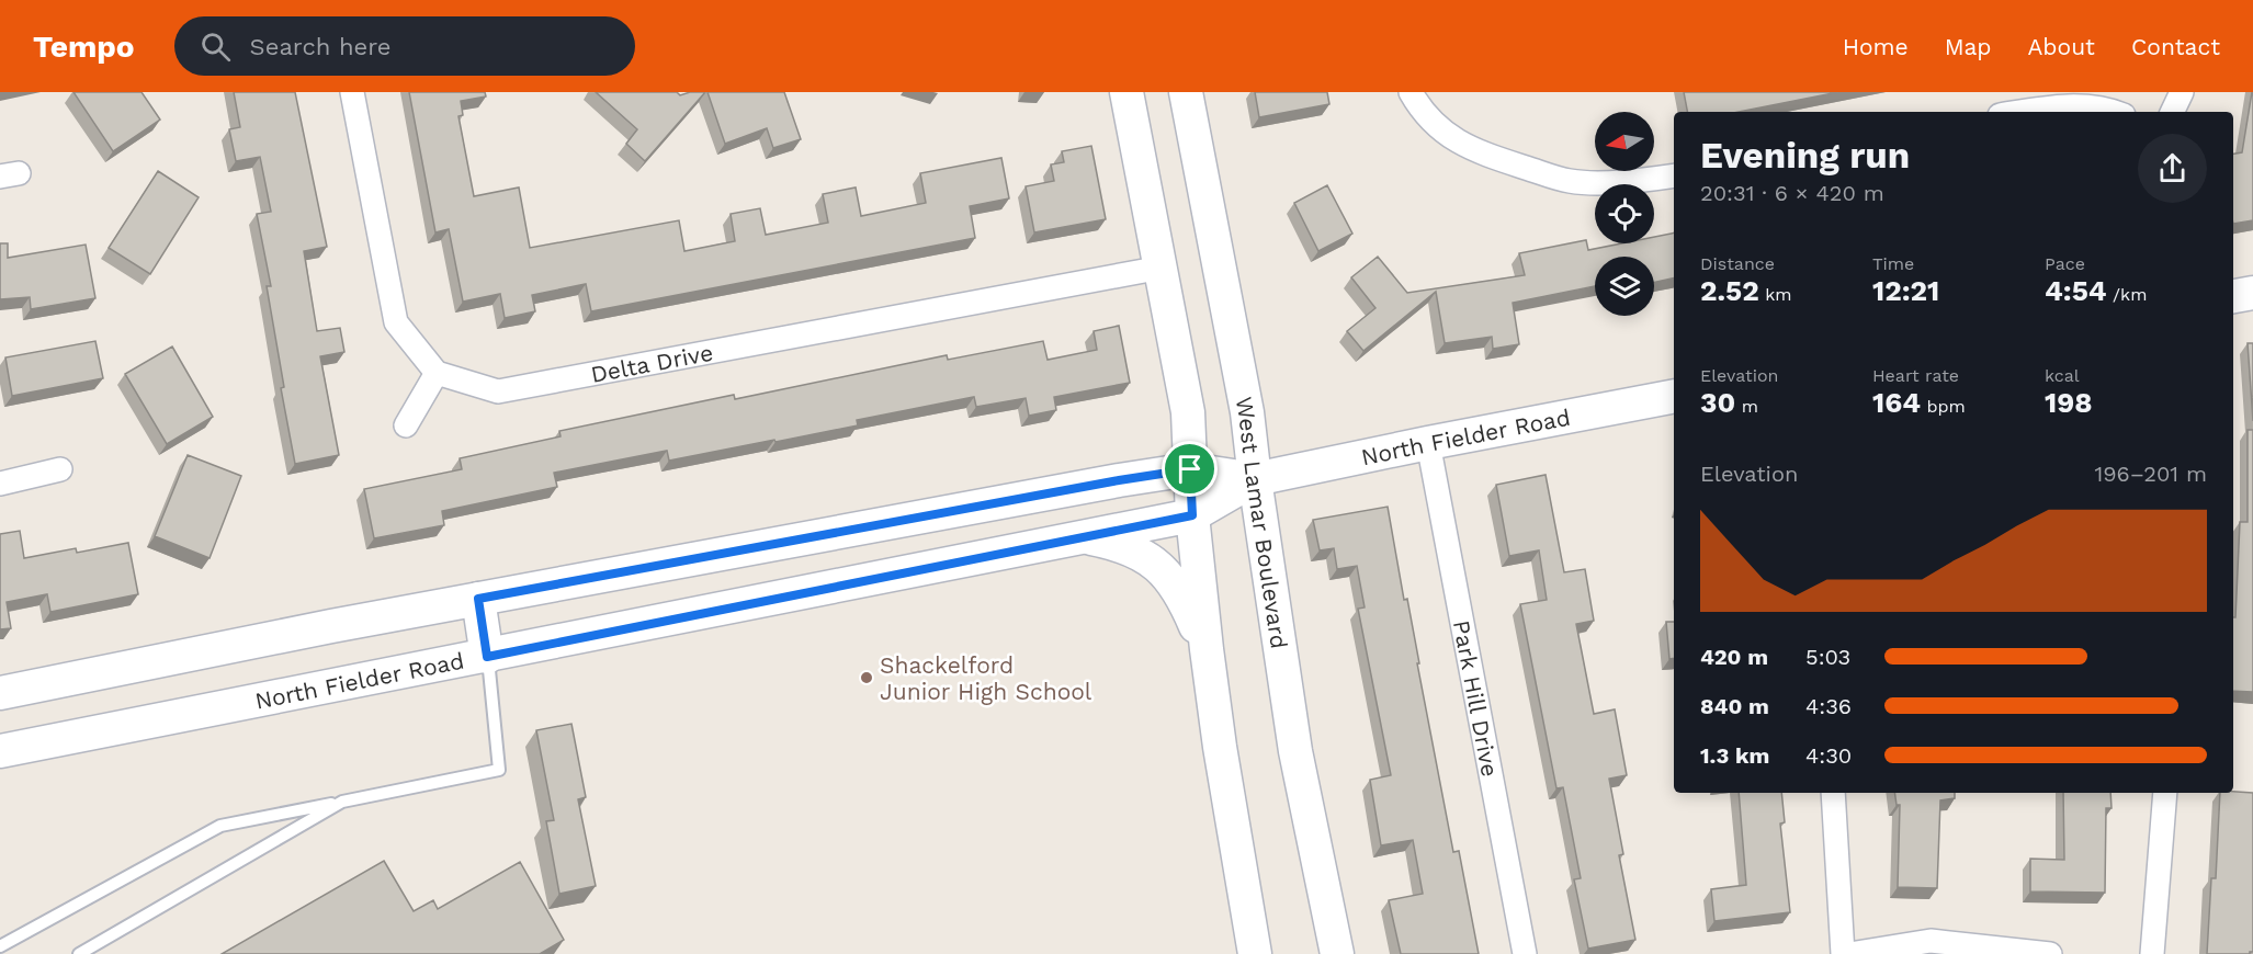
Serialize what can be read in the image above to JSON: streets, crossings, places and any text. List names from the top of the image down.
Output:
{
  "streets": {
    "main road": ["North Fielder Road", "West Lamar Boulevard"],
    "street": ["Delta Drive", "Park Hill Drive"]
  },
  "crossings": [
    ["North Fielder Road", "West Lamar Boulevard"],
    ["North Fielder Road", "Park Hill Drive"]
  ],
  "places": ["Shackelford Junior High School"],
  "north": "left",
  "page": {
    "header": "Tempo",
    "search": "Search here",
    "nav": [
      "Home",
      "Map",
      "About",
      "Contact"
    ],
    "heading": ["Evening run", "20:31 · 6 × 420 m"],
    "stats": [
      ["Distance", "2.52 km"],
      ["Time", "12:21"],
      ["Pace", "4:54 /km"],
      ["Elevation", "30 m"],
      ["Heart rate", "164 bpm"],
      ["kcal", "198"]
    ],
    "chart": ["Elevation", "196–201 m"],
    "list": [
      {
        "name": "420 m",
        "note": "5:03"
      },
      {
        "name": "840 m",
        "note": "4:36"
      },
      {
        "name": "1.3 km",
        "note": "4:30"
      }
    ]
  }
}
